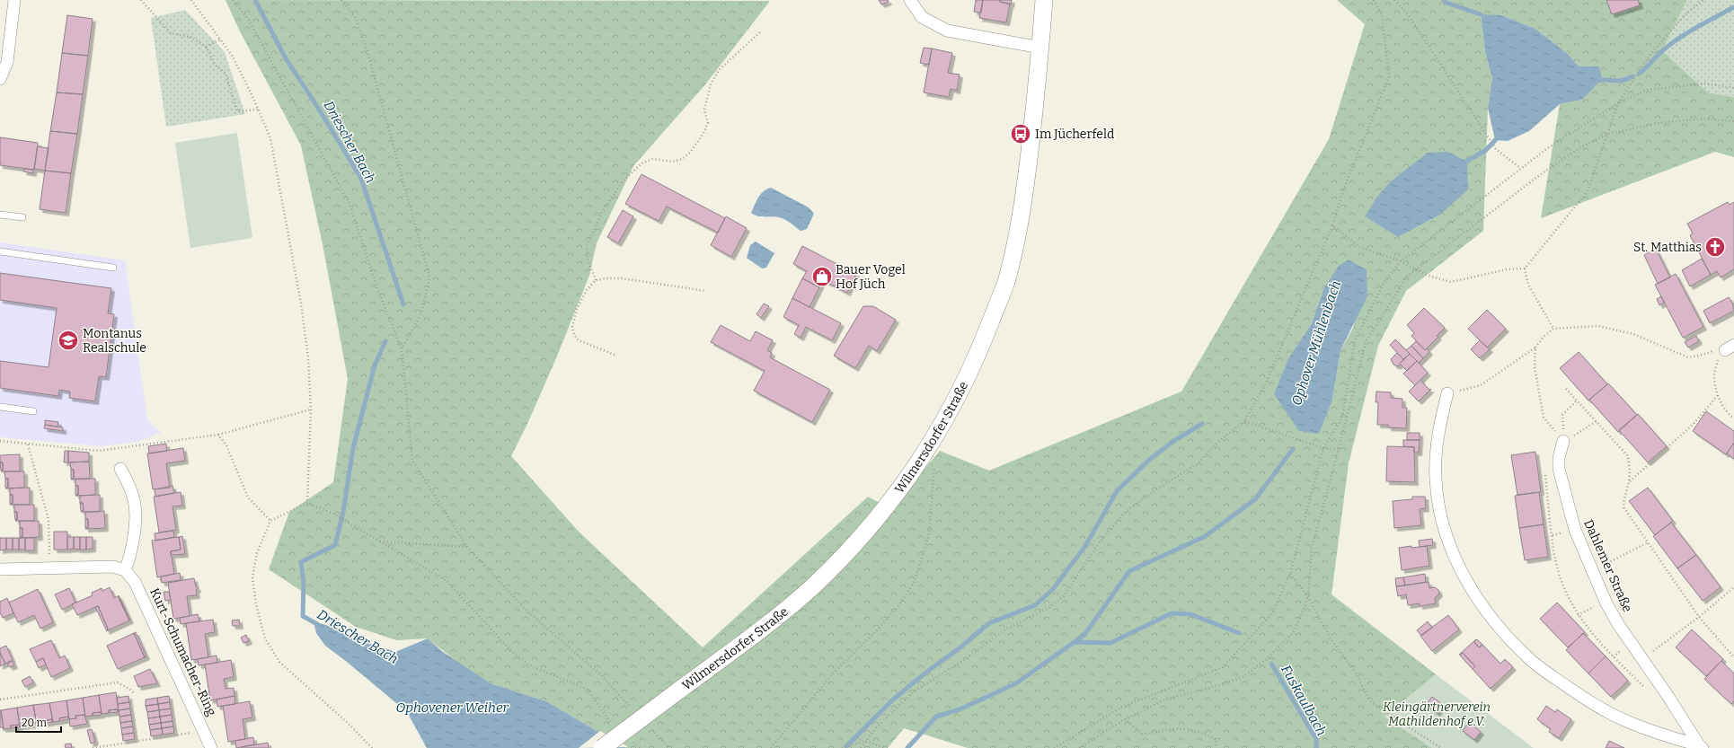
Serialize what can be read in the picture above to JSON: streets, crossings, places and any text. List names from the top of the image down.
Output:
{
  "streets": {
    "street": ["Wilmersdorfer Straße", "Dahlemer Straße", "Kurt-Schumacher-Ring"]
  },
  "water": [
    "Driescher Bach",
    "Ophover Mühlenbach",
    "Fuskaulbach",
    "Ophovener Weiher"
  ],
  "parks": ["Kleingärtnerverein Mathildenhof e.V."],
  "places": {
    "bus stop": ["Im Jücherfeld"],
    "church": ["St. Matthias"],
    "shop": ["Bauer Vogel Hof Jüch"],
    "school or university": ["Montanus Realschule"]
  },
  "scale_bar": "20 m"
}
